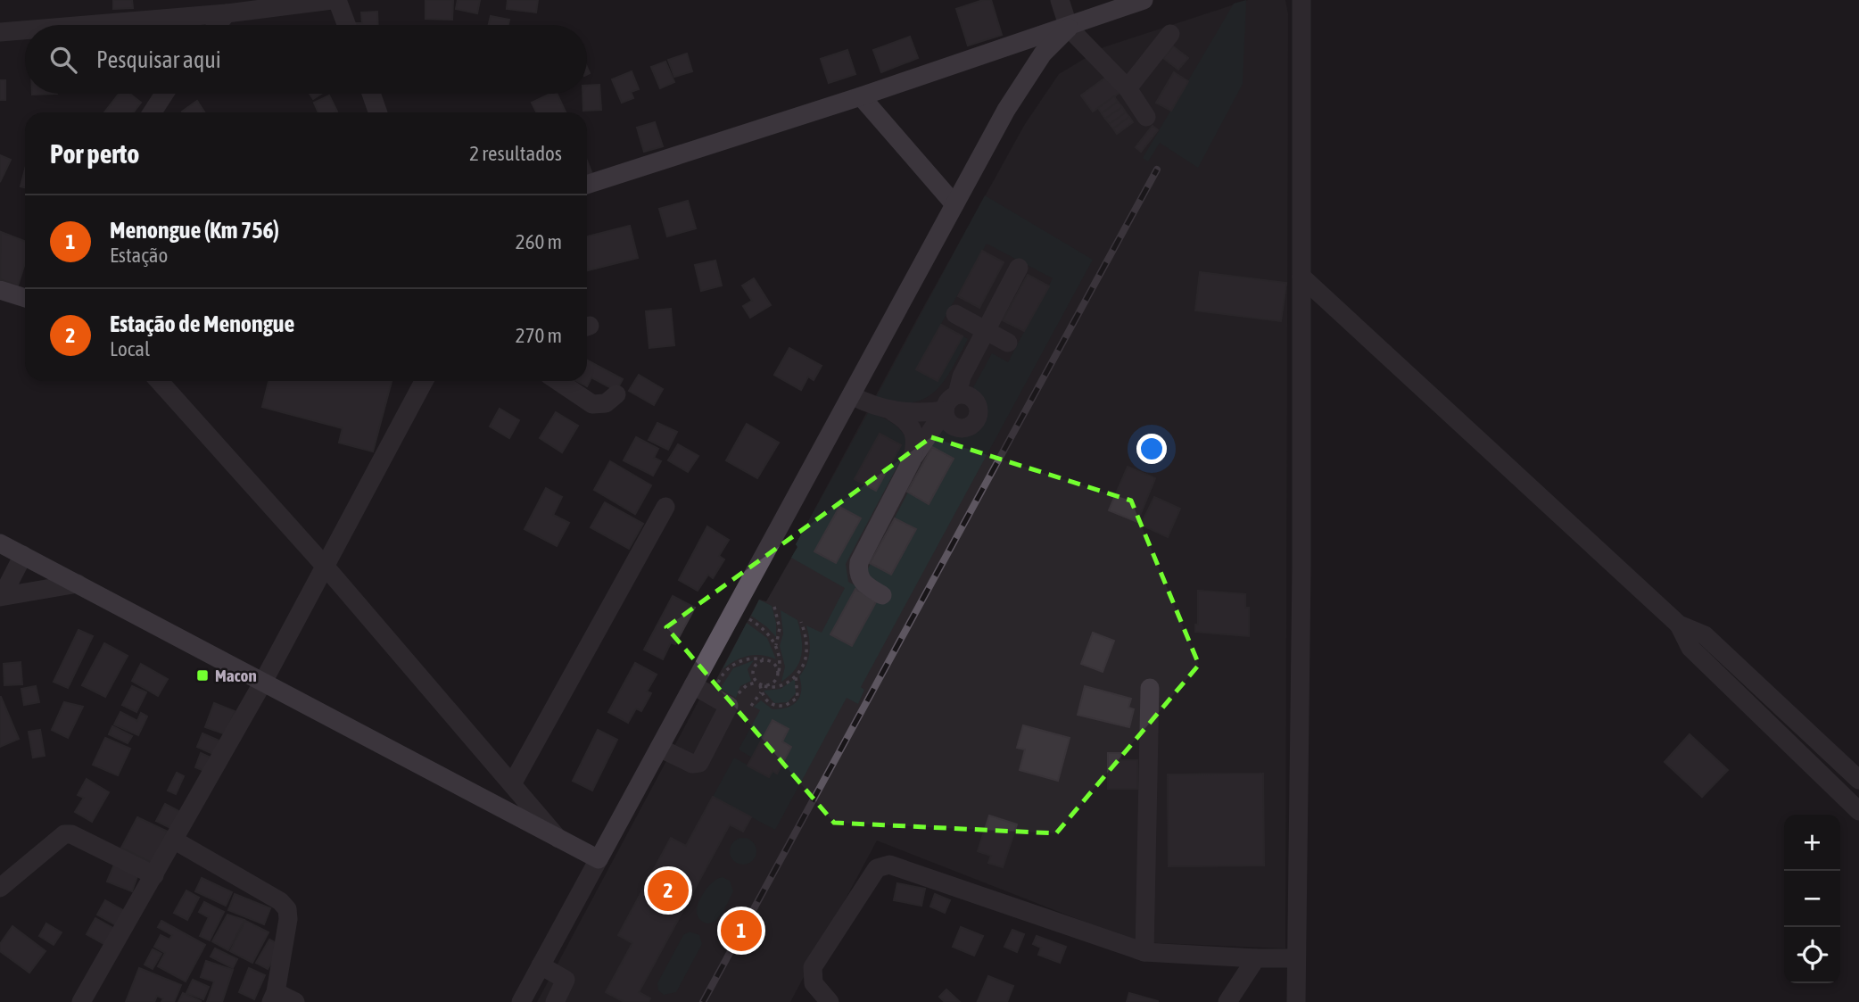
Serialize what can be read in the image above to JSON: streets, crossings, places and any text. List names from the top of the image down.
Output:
{
  "places": {
    "transit": ["Macon"]
  },
  "page": {
    "search": "Pesquisar aqui",
    "heading": ["Por perto", "2 resultados"],
    "list": [
      {
        "mark": "1",
        "name": "Menongue (Km 756)",
        "note": "Estação",
        "value": "260 m"
      },
      {
        "mark": "2",
        "name": "Estação de Menongue",
        "note": "Local",
        "value": "270 m"
      }
    ],
    "map_buttons": ["+", "−"],
    "pins": ["2", "1"]
  }
}
